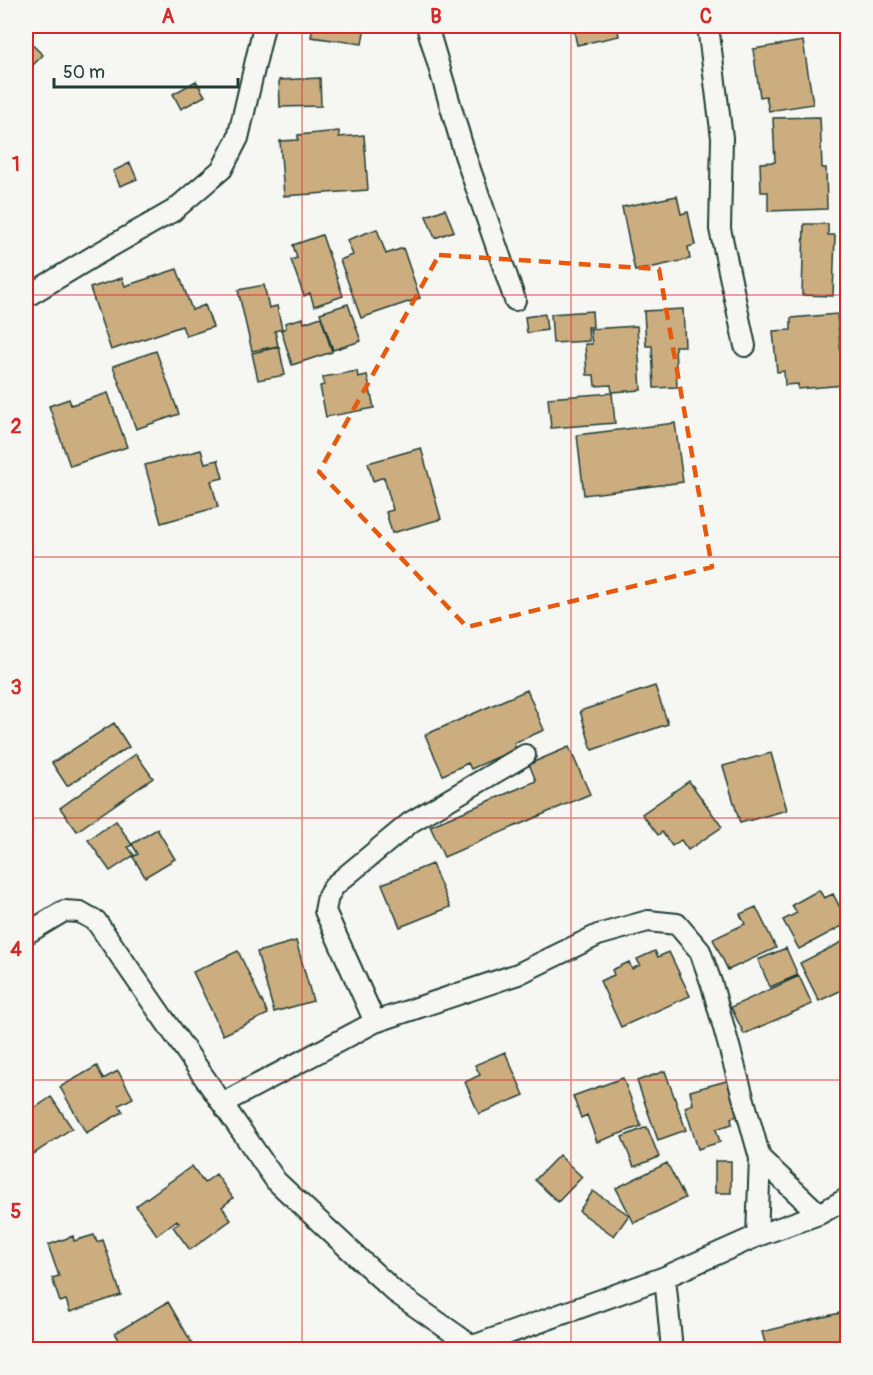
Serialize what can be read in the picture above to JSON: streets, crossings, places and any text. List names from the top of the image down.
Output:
{
  "scale_bar": "50 m",
  "grid": {
    "columns": ["A", "B", "C"],
    "rows": [
      "1",
      "2",
      "3",
      "4",
      "5"
    ]
  }
}
